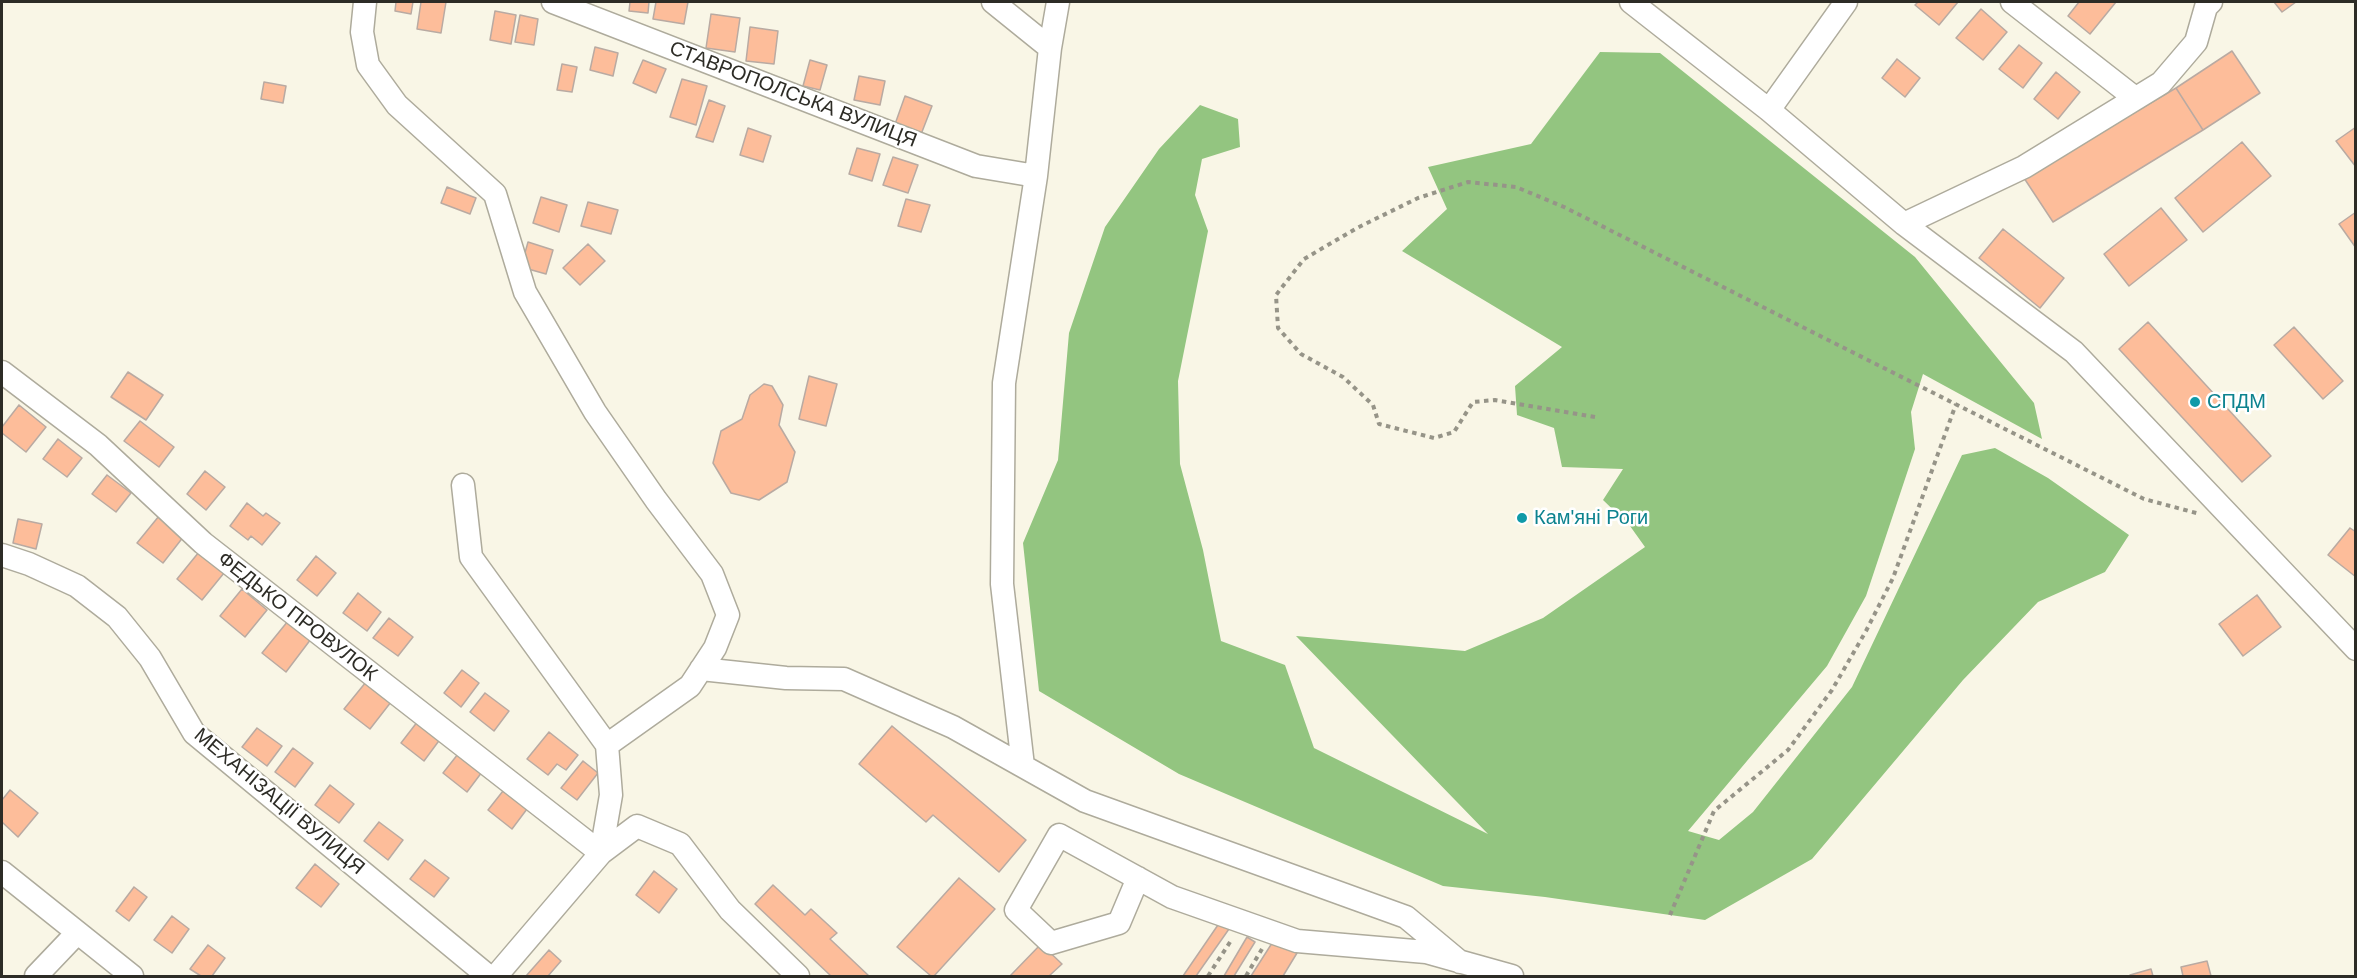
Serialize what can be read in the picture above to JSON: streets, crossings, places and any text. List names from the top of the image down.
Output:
{
  "streets": {
    "street": ["СТАВРОПОЛСЬКА ВУЛИЦЯ", "ФЕДЬКО ПРОВУЛОК", "МЕХАНІЗАЦІЇ ВУЛИЦЯ"]
  },
  "places": ["СПДМ", "Кам'яні Роги"]
}
